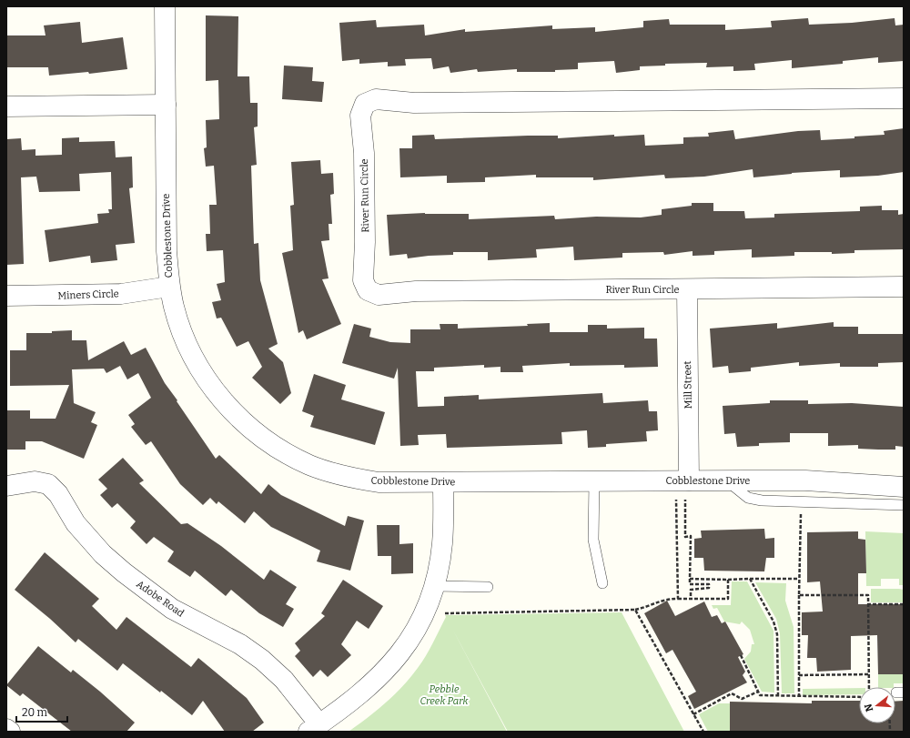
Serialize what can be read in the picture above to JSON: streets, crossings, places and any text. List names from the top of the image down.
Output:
{
  "streets": {
    "street": [
      "River Run Circle",
      "Cobblestone Drive",
      "Miners Circle",
      "Mill Street",
      "Adobe Road"
    ]
  },
  "crossings": [
    ["River Run Circle", "Mill Street"],
    ["Cobblestone Drive", "Miners Circle"],
    ["Cobblestone Drive", "Mill Street"]
  ],
  "parks": ["Pebble Creek Park"],
  "scale_bar": "20 m",
  "north": "left"
}
